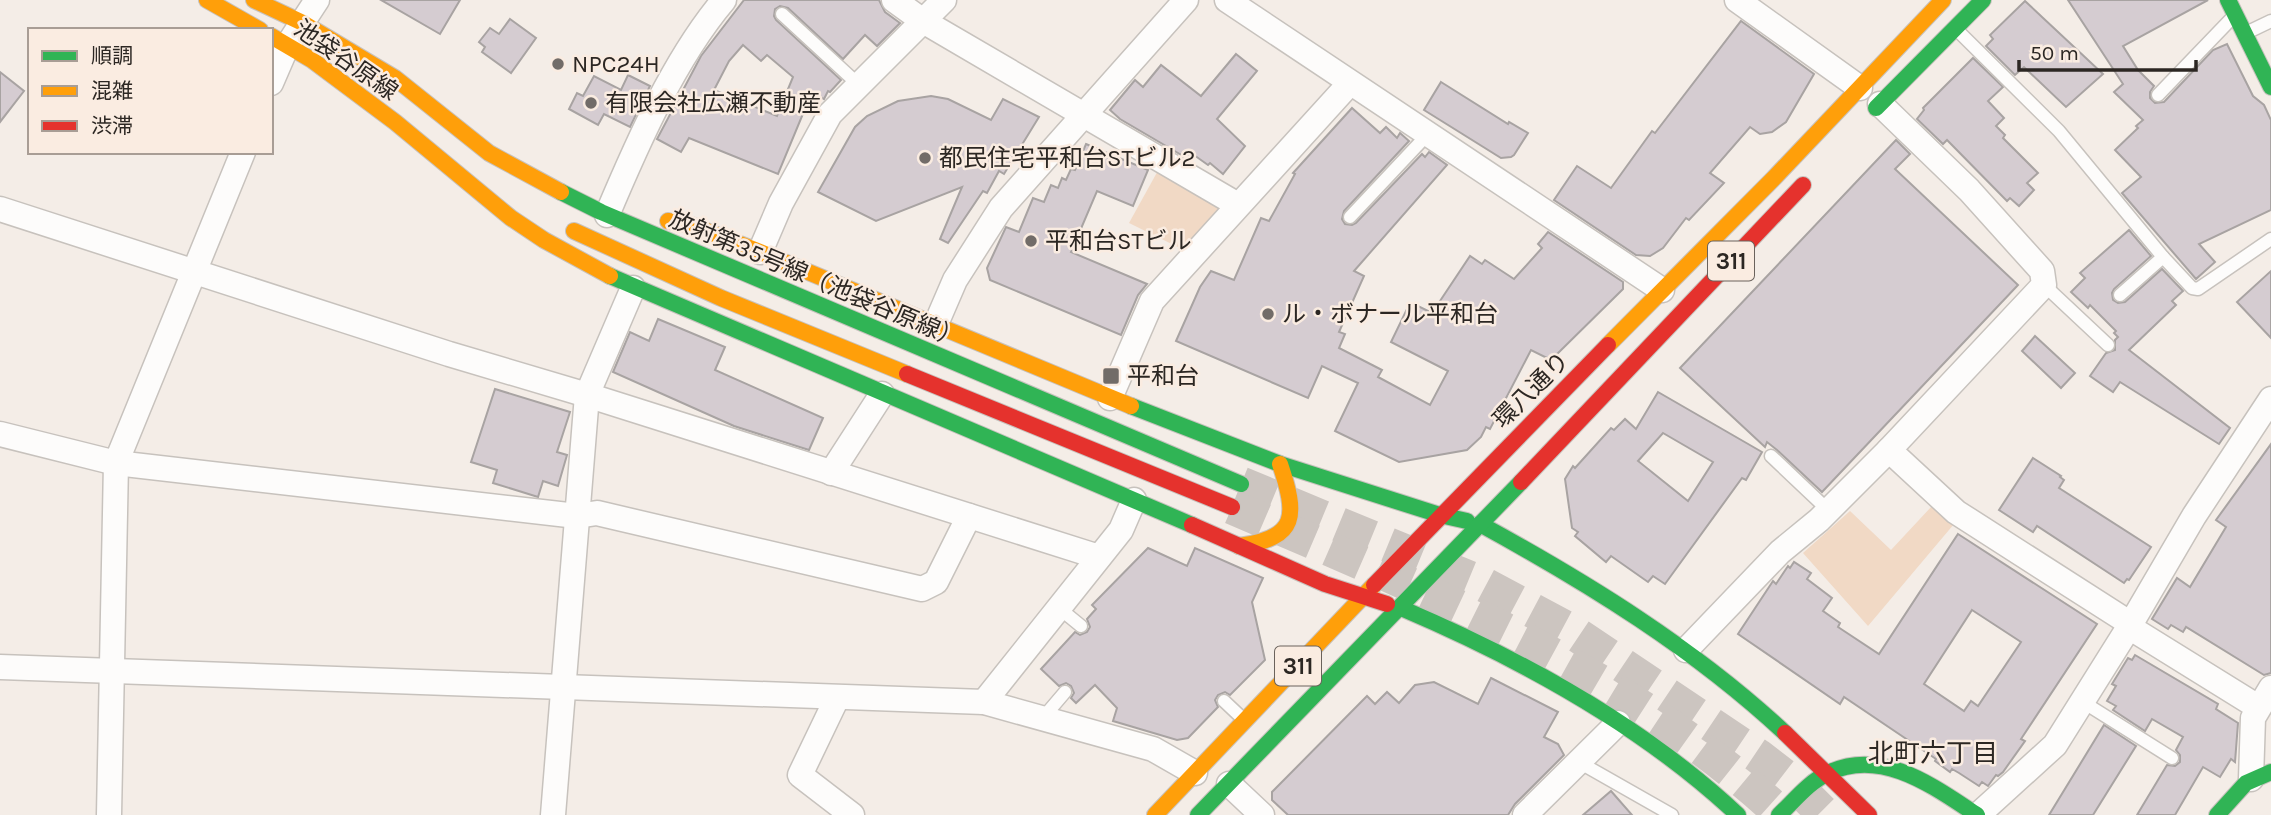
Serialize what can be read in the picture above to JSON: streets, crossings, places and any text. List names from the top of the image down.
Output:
{
  "streets": {
    "main road": [
      "池袋谷原線",
      "311",
      "放射第35号線（池袋谷原線）",
      "環八通り"
    ]
  },
  "crossings": [
    ["池袋谷原線", "放射第35号線（池袋谷原線）"]
  ],
  "districts": ["北町六丁目"],
  "places": {
    "other": [
      "NPC24H",
      "有限会社広瀬不動産",
      "都民住宅平和台STビル2",
      "平和台STビル",
      "ル・ボナール平和台"
    ],
    "transit": ["平和台"]
  },
  "legend": ["順調", "混雑", "渋滞"],
  "scale_bar": "50 m"
}
